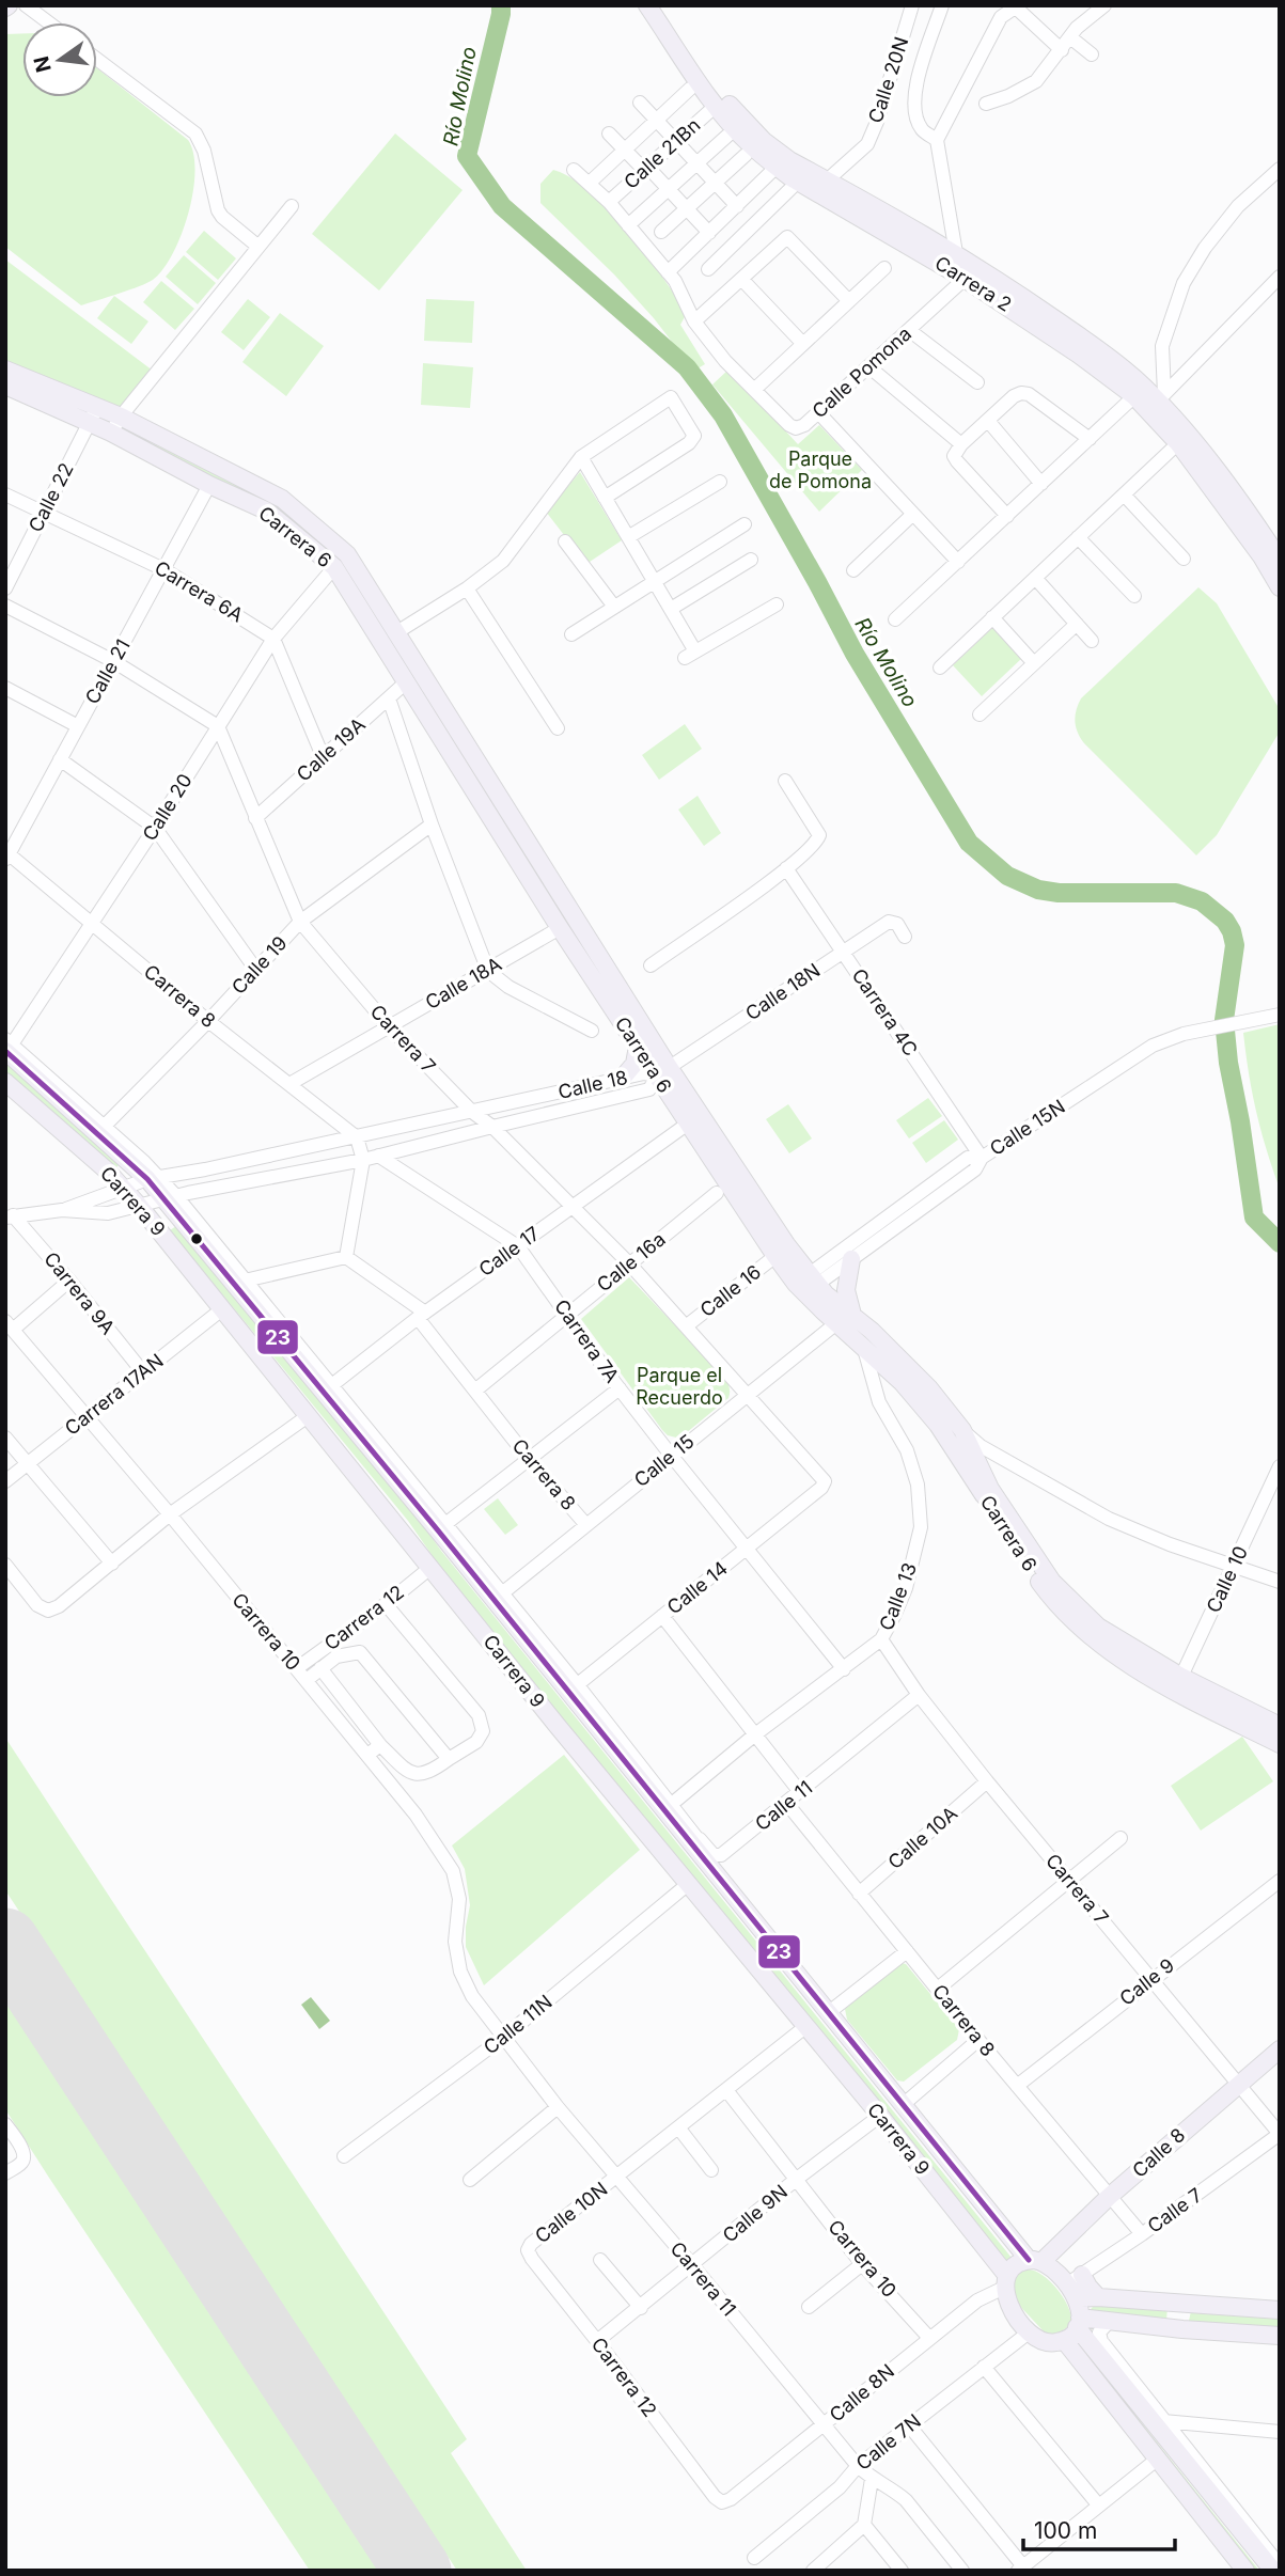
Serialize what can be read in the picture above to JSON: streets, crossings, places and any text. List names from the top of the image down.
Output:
{
  "streets": {
    "main road": [
      "Carrera 2",
      "Carrera 6",
      "Carrera 9",
      "Calle 8"
    ],
    "street": [
      "Calle 20N",
      "Calle 21Bn",
      "Calle Pomona",
      "Calle 22",
      "Carrera 6A",
      "Calle 21",
      "Calle 19A",
      "Calle 20",
      "Calle 19",
      "Calle 18A",
      "Calle 18N",
      "Carrera 8",
      "Carrera 4C",
      "Carrera 7",
      "Calle 18",
      "Calle 15N",
      "Calle 17",
      "Calle 16a",
      "Calle 16",
      "Carrera 9A",
      "Carrera 7A",
      "Carrera 17AN",
      "Calle 15",
      "Calle 10",
      "Calle 14",
      "Calle 13",
      "Carrera 12",
      "Carrera 10",
      "Calle 11",
      "Calle 10A",
      "Calle 9",
      "Calle 11N",
      "Calle 7",
      "Calle 10N",
      "Calle 9N",
      "Carrera 11",
      "Calle 8N",
      "Calle 7N"
    ]
  },
  "crossings": [
    ["Calle 20N", "Carrera 2"],
    ["Calle 21Bn", "Carrera 2"],
    ["Calle 21Bn", "Calle Pomona"],
    ["Carrera 2", "Calle Pomona"],
    ["Calle 22", "Carrera 6"],
    ["Calle 22", "Carrera 6A"],
    ["Carrera 6", "Calle 21"],
    ["Carrera 6", "Calle 19A"],
    ["Carrera 6", "Calle 20"],
    ["Carrera 6", "Calle 18A"],
    ["Carrera 6", "Calle 18N"],
    ["Carrera 6", "Calle 18"],
    ["Carrera 6", "Calle 15N"],
    ["Carrera 6", "Calle 17"],
    ["Carrera 6", "Calle 16"],
    ["Carrera 6", "Calle 15"],
    ["Carrera 6", "Calle 10"],
    ["Carrera 6", "Calle 13"],
    ["Carrera 6A", "Calle 21"],
    ["Carrera 6A", "Calle 20"],
    ["Calle 21", "Carrera 8"],
    ["Calle 19A", "Carrera 7"],
    ["Calle 20", "Carrera 8"],
    ["Calle 20", "Carrera 7"],
    ["Calle 20", "Carrera 9"],
    ["Calle 19", "Carrera 8"],
    ["Calle 19", "Carrera 7"],
    ["Calle 18A", "Carrera 8"],
    ["Calle 18A", "Carrera 7"],
    ["Calle 18N", "Carrera 4C"],
    ["Calle 18N", "Calle 18"],
    ["Carrera 8", "Calle 18"],
    ["Carrera 8", "Calle 17"],
    ["Carrera 8", "Calle 16a"],
    ["Carrera 8", "Calle 15"],
    ["Carrera 8", "Calle 11"],
    ["Carrera 8", "Calle 10A"],
    ["Carrera 8", "Calle 9"],
    ["Carrera 8", "Calle 8"],
    ["Carrera 8", "Calle 7"],
    ["Carrera 4C", "Calle 15N"],
    ["Carrera 7", "Calle 18"],
    ["Carrera 7", "Calle 17"],
    ["Carrera 7", "Calle 16a"],
    ["Carrera 7", "Calle 16"],
    ["Carrera 7", "Calle 15"],
    ["Carrera 7", "Calle 14"],
    ["Carrera 7", "Calle 13"],
    ["Carrera 7", "Calle 11"],
    ["Carrera 7", "Calle 10A"],
    ["Carrera 7", "Calle 9"],
    ["Carrera 7", "Calle 8"],
    ["Carrera 7", "Calle 7"],
    ["Calle 18", "Carrera 9"],
    ["Calle 18", "Carrera 7A"],
    ["Carrera 9", "Carrera 17AN"],
    ["Carrera 9", "Calle 15"],
    ["Carrera 9", "Calle 14"],
    ["Carrera 9", "Carrera 12"],
    ["Carrera 9", "Calle 11N"],
    ["Carrera 9", "Calle 8"],
    ["Carrera 9", "Calle 7"],
    ["Carrera 9", "Calle 10N"],
    ["Carrera 9", "Calle 9N"],
    ["Carrera 9", "Calle 8N"],
    ["Carrera 9", "Calle 7N"],
    ["Calle 17", "Carrera 7A"],
    ["Calle 16a", "Carrera 7A"],
    ["Carrera 9A", "Carrera 17AN"],
    ["Carrera 7A", "Calle 15"],
    ["Carrera 7A", "Calle 14"],
    ["Carrera 7A", "Calle 13"],
    ["Carrera 17AN", "Carrera 10"],
    ["Carrera 12", "Carrera 10"],
    ["Carrera 12", "Calle 10N"],
    ["Carrera 12", "Calle 9N"],
    ["Carrera 12", "Calle 8N"],
    ["Carrera 10", "Calle 10N"],
    ["Carrera 10", "Calle 9N"],
    ["Carrera 10", "Carrera 11"],
    ["Carrera 10", "Calle 8N"],
    ["Calle 11N", "Carrera 11"],
    ["Calle 8", "Calle 7"],
    ["Calle 8", "Calle 8N"],
    ["Calle 8", "Calle 7N"],
    ["Calle 7", "Calle 8N"],
    ["Calle 7", "Calle 7N"],
    ["Calle 10N", "Carrera 11"],
    ["Calle 9N", "Carrera 11"],
    ["Carrera 11", "Calle 8N"],
    ["Carrera 11", "Calle 7N"],
    ["Calle 8N", "Calle 7N"]
  ],
  "water": ["Río Molino"],
  "parks": ["Parque de Pomona", "Parque el Recuerdo"],
  "lines": ["transit line 23"],
  "scale_bar": "100 m",
  "north": "left"
}
